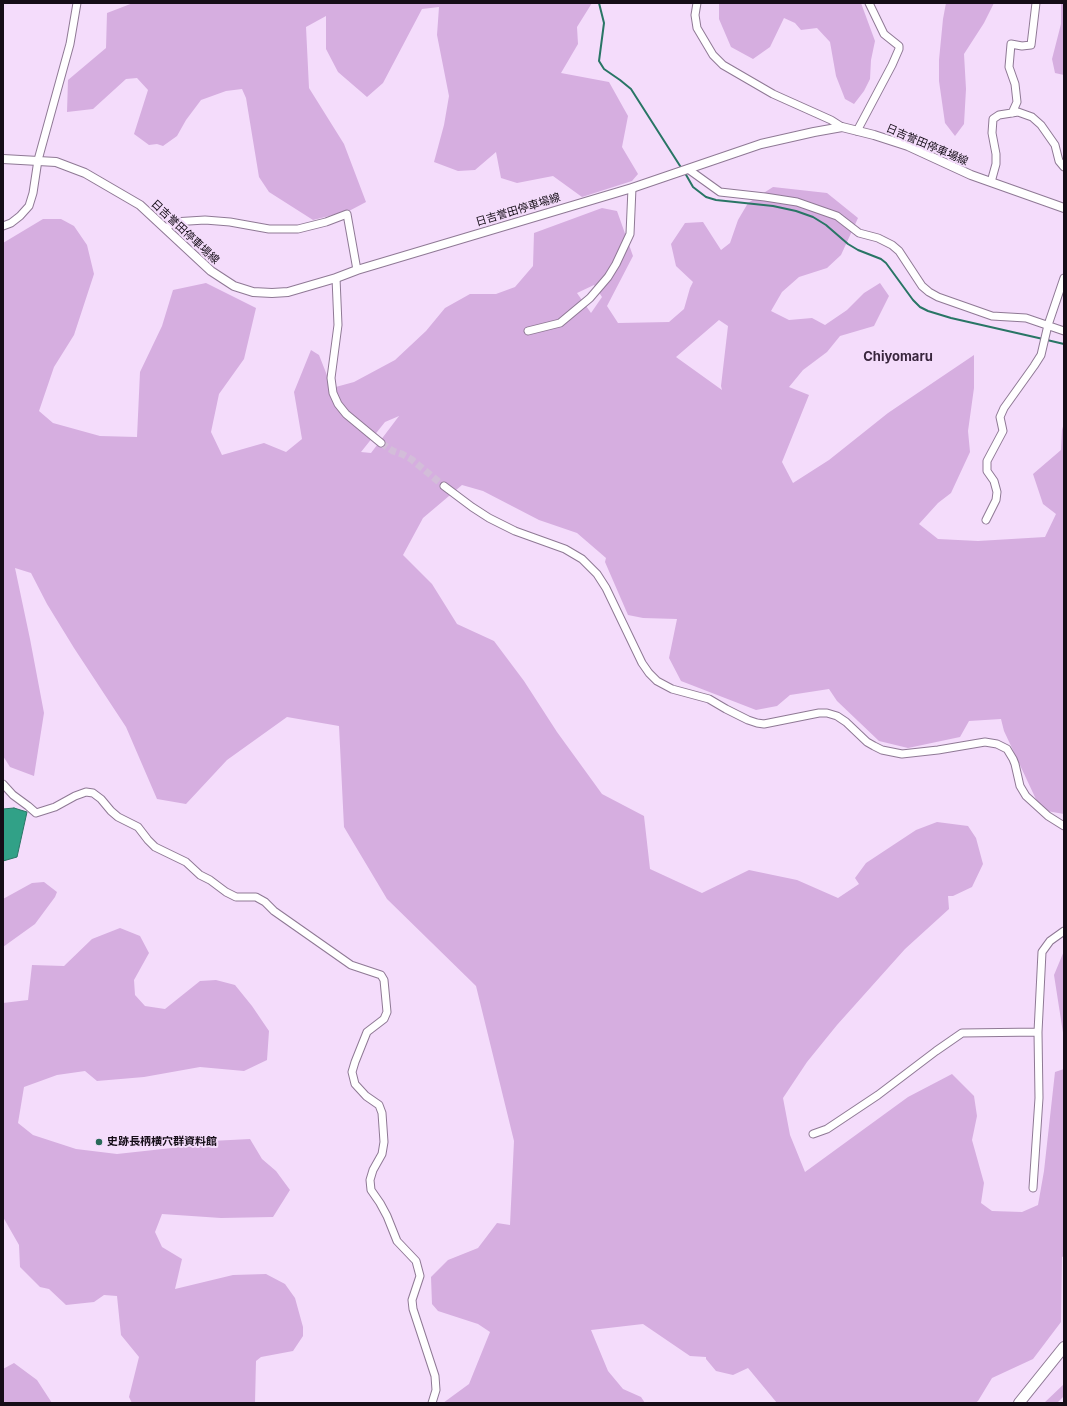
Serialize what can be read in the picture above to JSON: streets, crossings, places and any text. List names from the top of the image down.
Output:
{
  "streets": {
    "main road": ["日吉誉田停車場線"]
  },
  "districts": ["Chiyomaru"],
  "places": ["史跡長柄横穴群資料館"]
}
